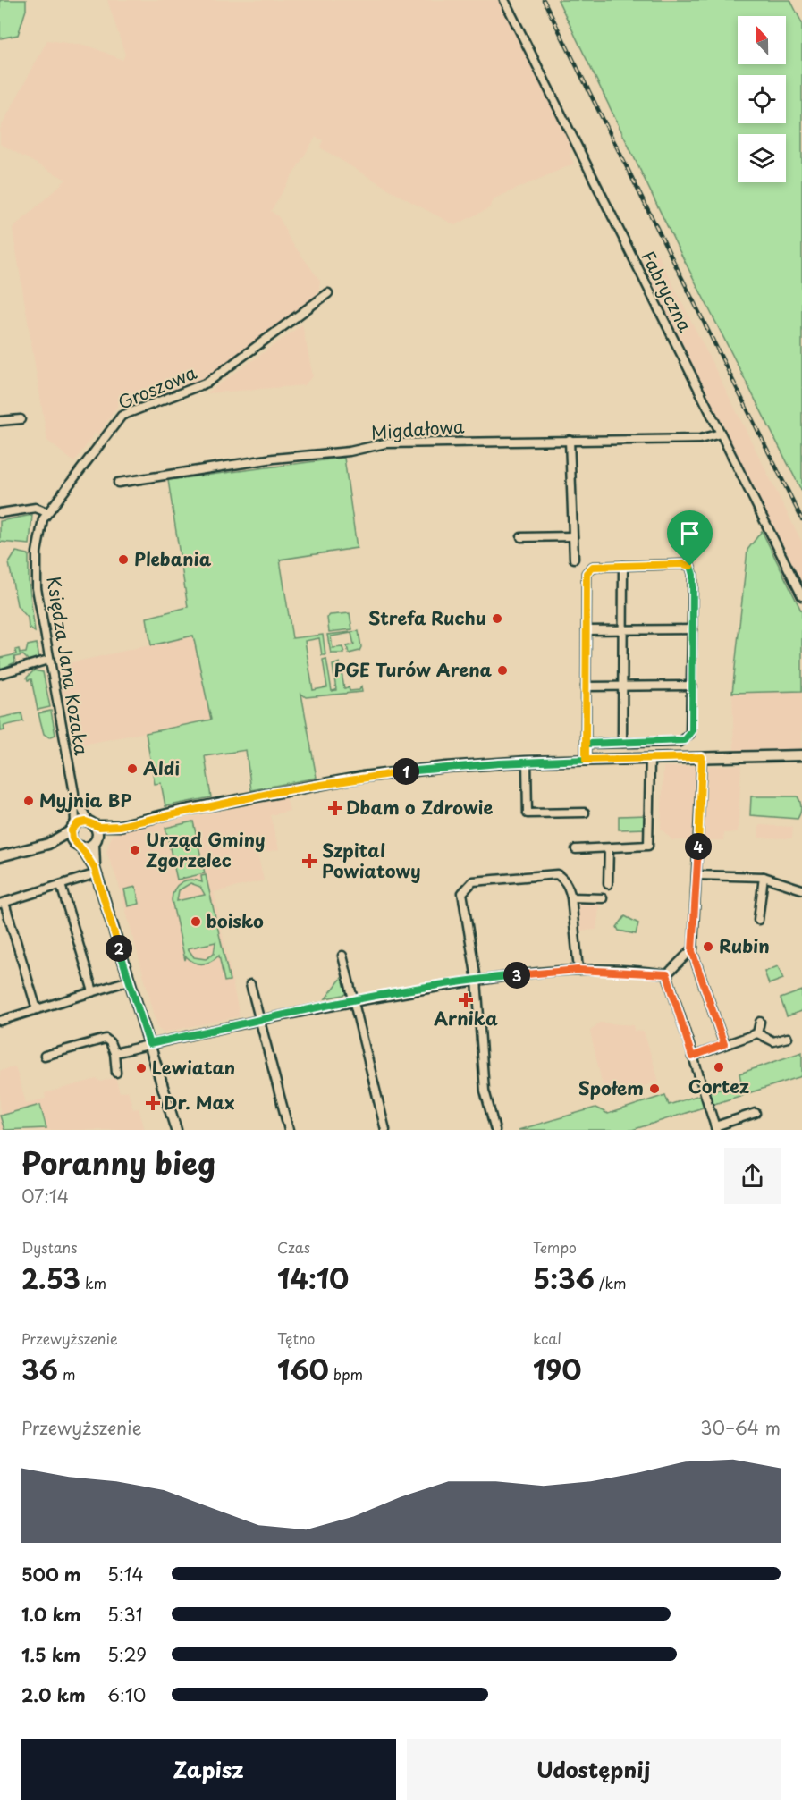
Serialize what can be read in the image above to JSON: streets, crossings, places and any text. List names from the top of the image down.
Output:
{
  "streets": {
    "street": [
      "Fabryczna",
      "Groszowa",
      "Migdałowa",
      "Księdza Jana Kozaka"
    ]
  },
  "crossings": [
    ["Fabryczna", "Migdałowa"],
    ["Groszowa", "Księdza Jana Kozaka"]
  ],
  "places": {
    "other": [
      "Plebania",
      "Strefa Ruchu",
      "PGE Turów Arena",
      "Aldi",
      "Myjnia BP",
      "Urząd Gminy Zgorzelec",
      "boisko",
      "Rubin",
      "Cortez",
      "Lewiatan",
      "Społem"
    ],
    "health": [
      "Dbam o Zdrowie",
      "Szpital Powiatowy",
      "Arnika",
      "Dr. Max"
    ]
  },
  "north": "top",
  "page": {
    "pins": [
      "1",
      "4",
      "2",
      "3"
    ],
    "heading": ["Poranny bieg", "07:14"],
    "stats": [
      ["Dystans", "2.53 km"],
      ["Czas", "14:10"],
      ["Tempo", "5:36 /km"],
      ["Przewyższenie", "36 m"],
      ["Tętno", "160 bpm"],
      ["kcal", "190"]
    ],
    "chart": ["Przewyższenie", "30–64 m"],
    "list": [
      {
        "name": "500 m",
        "note": "5:14"
      },
      {
        "name": "1.0 km",
        "note": "5:31"
      },
      {
        "name": "1.5 km",
        "note": "5:29"
      },
      {
        "name": "2.0 km",
        "note": "6:10"
      }
    ],
    "buttons": ["Zapisz", "Udostępnij"]
  }
}
